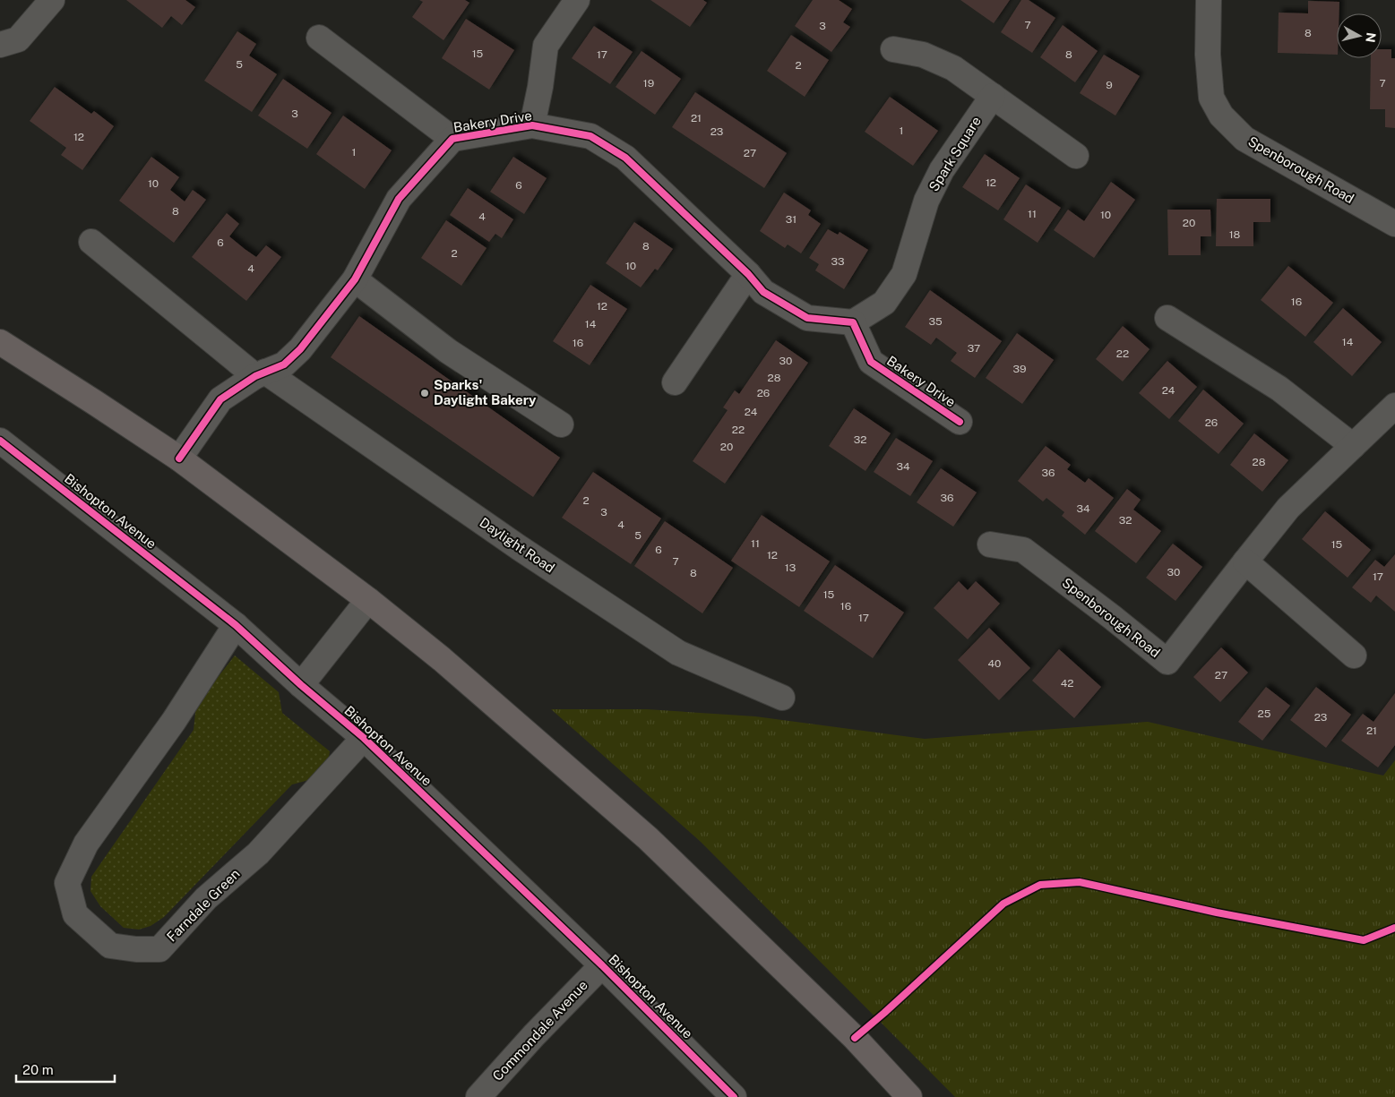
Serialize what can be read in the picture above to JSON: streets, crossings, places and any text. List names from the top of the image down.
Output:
{
  "streets": {
    "street": [
      "Bakery Drive",
      "Spark Square",
      "Spenborough Road",
      "Bishopton Avenue",
      "Daylight Road",
      "Farndale Green",
      "Commondale Avenue"
    ]
  },
  "crossings": [
    ["Bakery Drive", "Spark Square"],
    ["Bakery Drive", "Daylight Road"],
    ["Bishopton Avenue", "Farndale Green"],
    ["Bishopton Avenue", "Commondale Avenue"]
  ],
  "places": ["Sparks' Daylight Bakery"],
  "house_numbers": [
    "7",
    "3",
    "8",
    "15",
    "17",
    "8",
    "5",
    "2",
    "19",
    "7",
    "9",
    "3",
    "21",
    "1",
    "23",
    "12",
    "1",
    "27",
    "12",
    "10",
    "6",
    "8",
    "11",
    "10",
    "4",
    "31",
    "20",
    "18",
    "6",
    "8",
    "2",
    "33",
    "10",
    "4",
    "16",
    "12",
    "35",
    "14",
    "14",
    "16",
    "37",
    "22",
    "30",
    "39",
    "28",
    "24",
    "26",
    "24",
    "26",
    "22",
    "32",
    "20",
    "28",
    "34",
    "36",
    "36",
    "2",
    "34",
    "3",
    "32",
    "4",
    "5",
    "11",
    "15",
    "6",
    "12",
    "7",
    "13",
    "30",
    "8",
    "17",
    "15",
    "16",
    "17",
    "40",
    "27",
    "42",
    "25",
    "23",
    "21"
  ],
  "scale_bar": "20 m",
  "north": "right"
}
